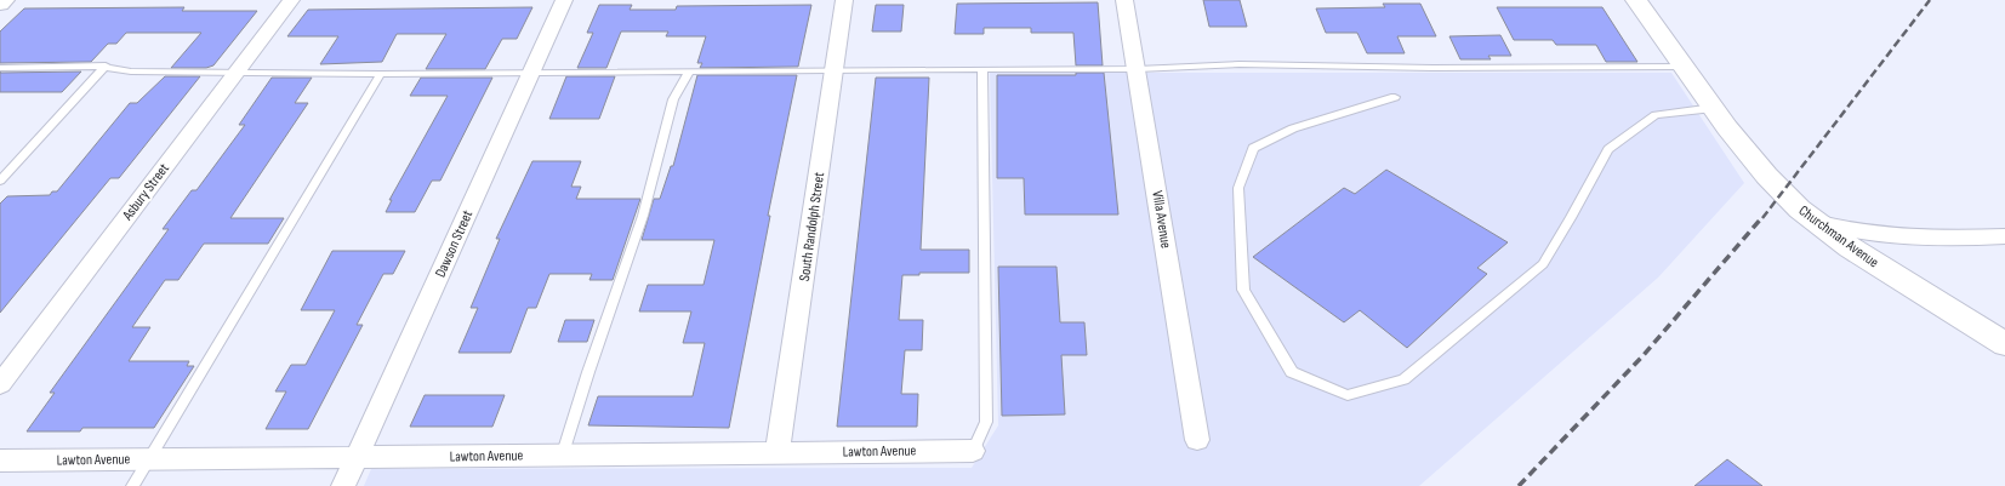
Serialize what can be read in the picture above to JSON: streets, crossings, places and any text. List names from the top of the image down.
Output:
{
  "streets": {
    "main road": ["Churchman Avenue"],
    "street": [
      "Asbury Street",
      "Villa Avenue",
      "South Randolph Street",
      "Dawson Street",
      "Lawton Avenue"
    ]
  },
  "crossings": [
    ["South Randolph Street", "Lawton Avenue"],
    ["Dawson Street", "Lawton Avenue"]
  ]
}
